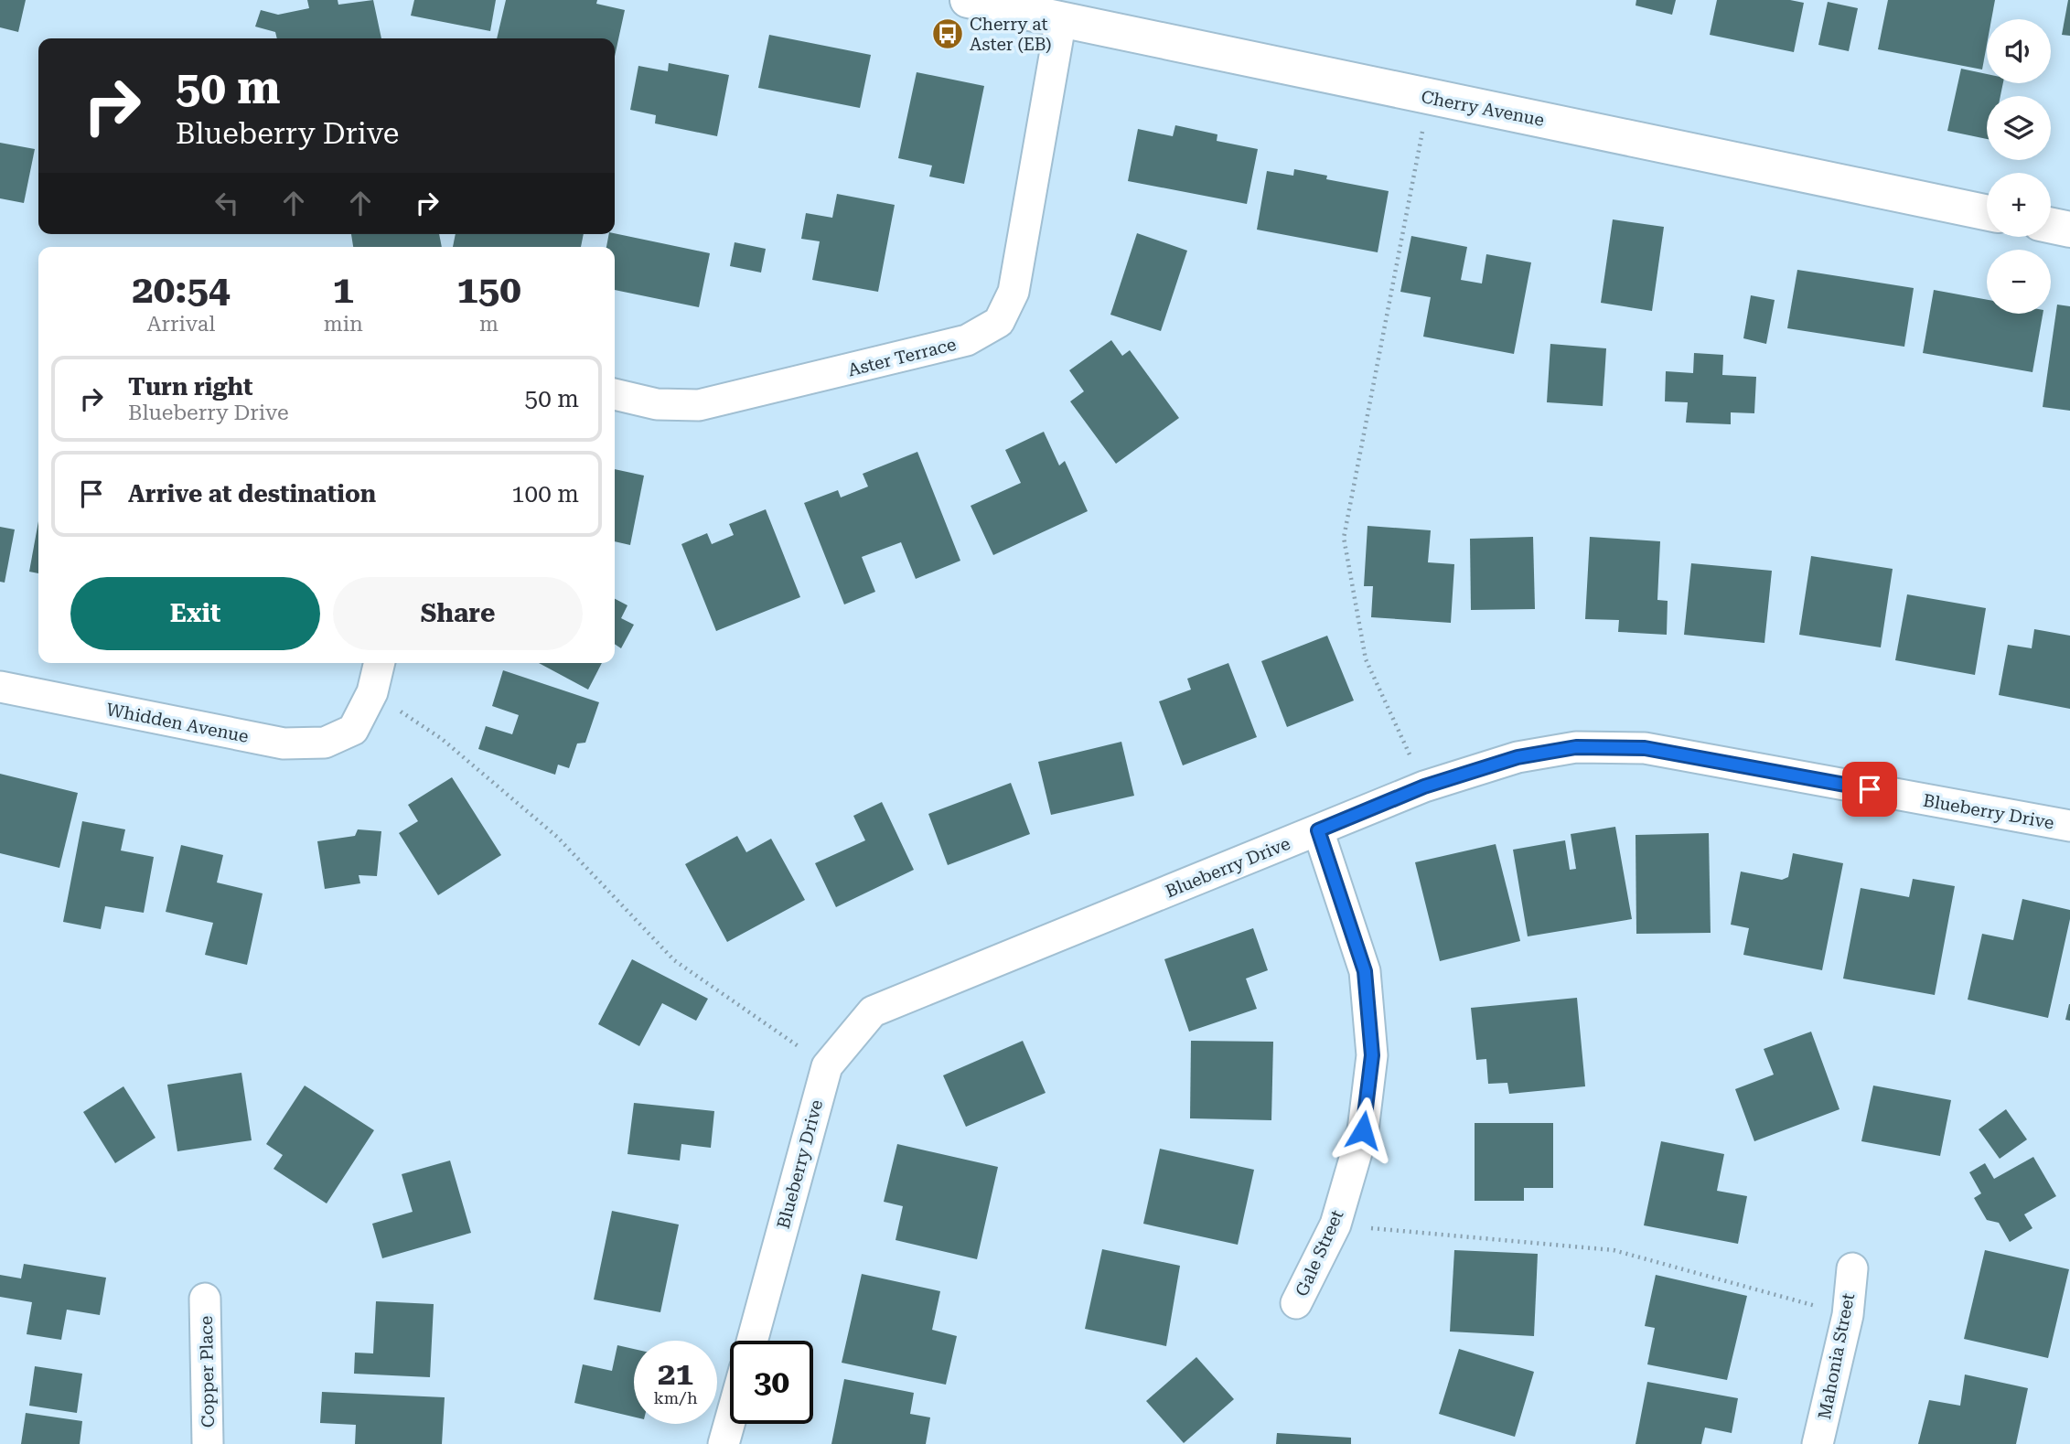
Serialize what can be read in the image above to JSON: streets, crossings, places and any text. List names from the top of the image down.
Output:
{
  "streets": {
    "street": [
      "Cherry Avenue",
      "Aster Terrace",
      "Whidden Avenue",
      "Blueberry Drive",
      "Gale Street",
      "Mahonia Street",
      "Copper Place"
    ]
  },
  "crossings": [
    ["Cherry Avenue", "Aster Terrace"],
    ["Blueberry Drive", "Gale Street"]
  ],
  "places": {
    "bus stop": ["Cherry at Aster (EB)"]
  },
  "page": {
    "map_buttons": ["+", "−"],
    "turn": ["50 m", "Blueberry Drive"],
    "eta": [
      "20:54",
      "Arrival",
      "1",
      "min",
      "150",
      "m"
    ],
    "list": [
      {
        "name": "Turn right",
        "note": "Blueberry Drive",
        "value": "50 m"
      },
      {
        "name": "Arrive at destination",
        "value": "100 m"
      }
    ],
    "buttons": ["Exit", "Share"],
    "speed": "21 km/h",
    "limit": "30"
  }
}
